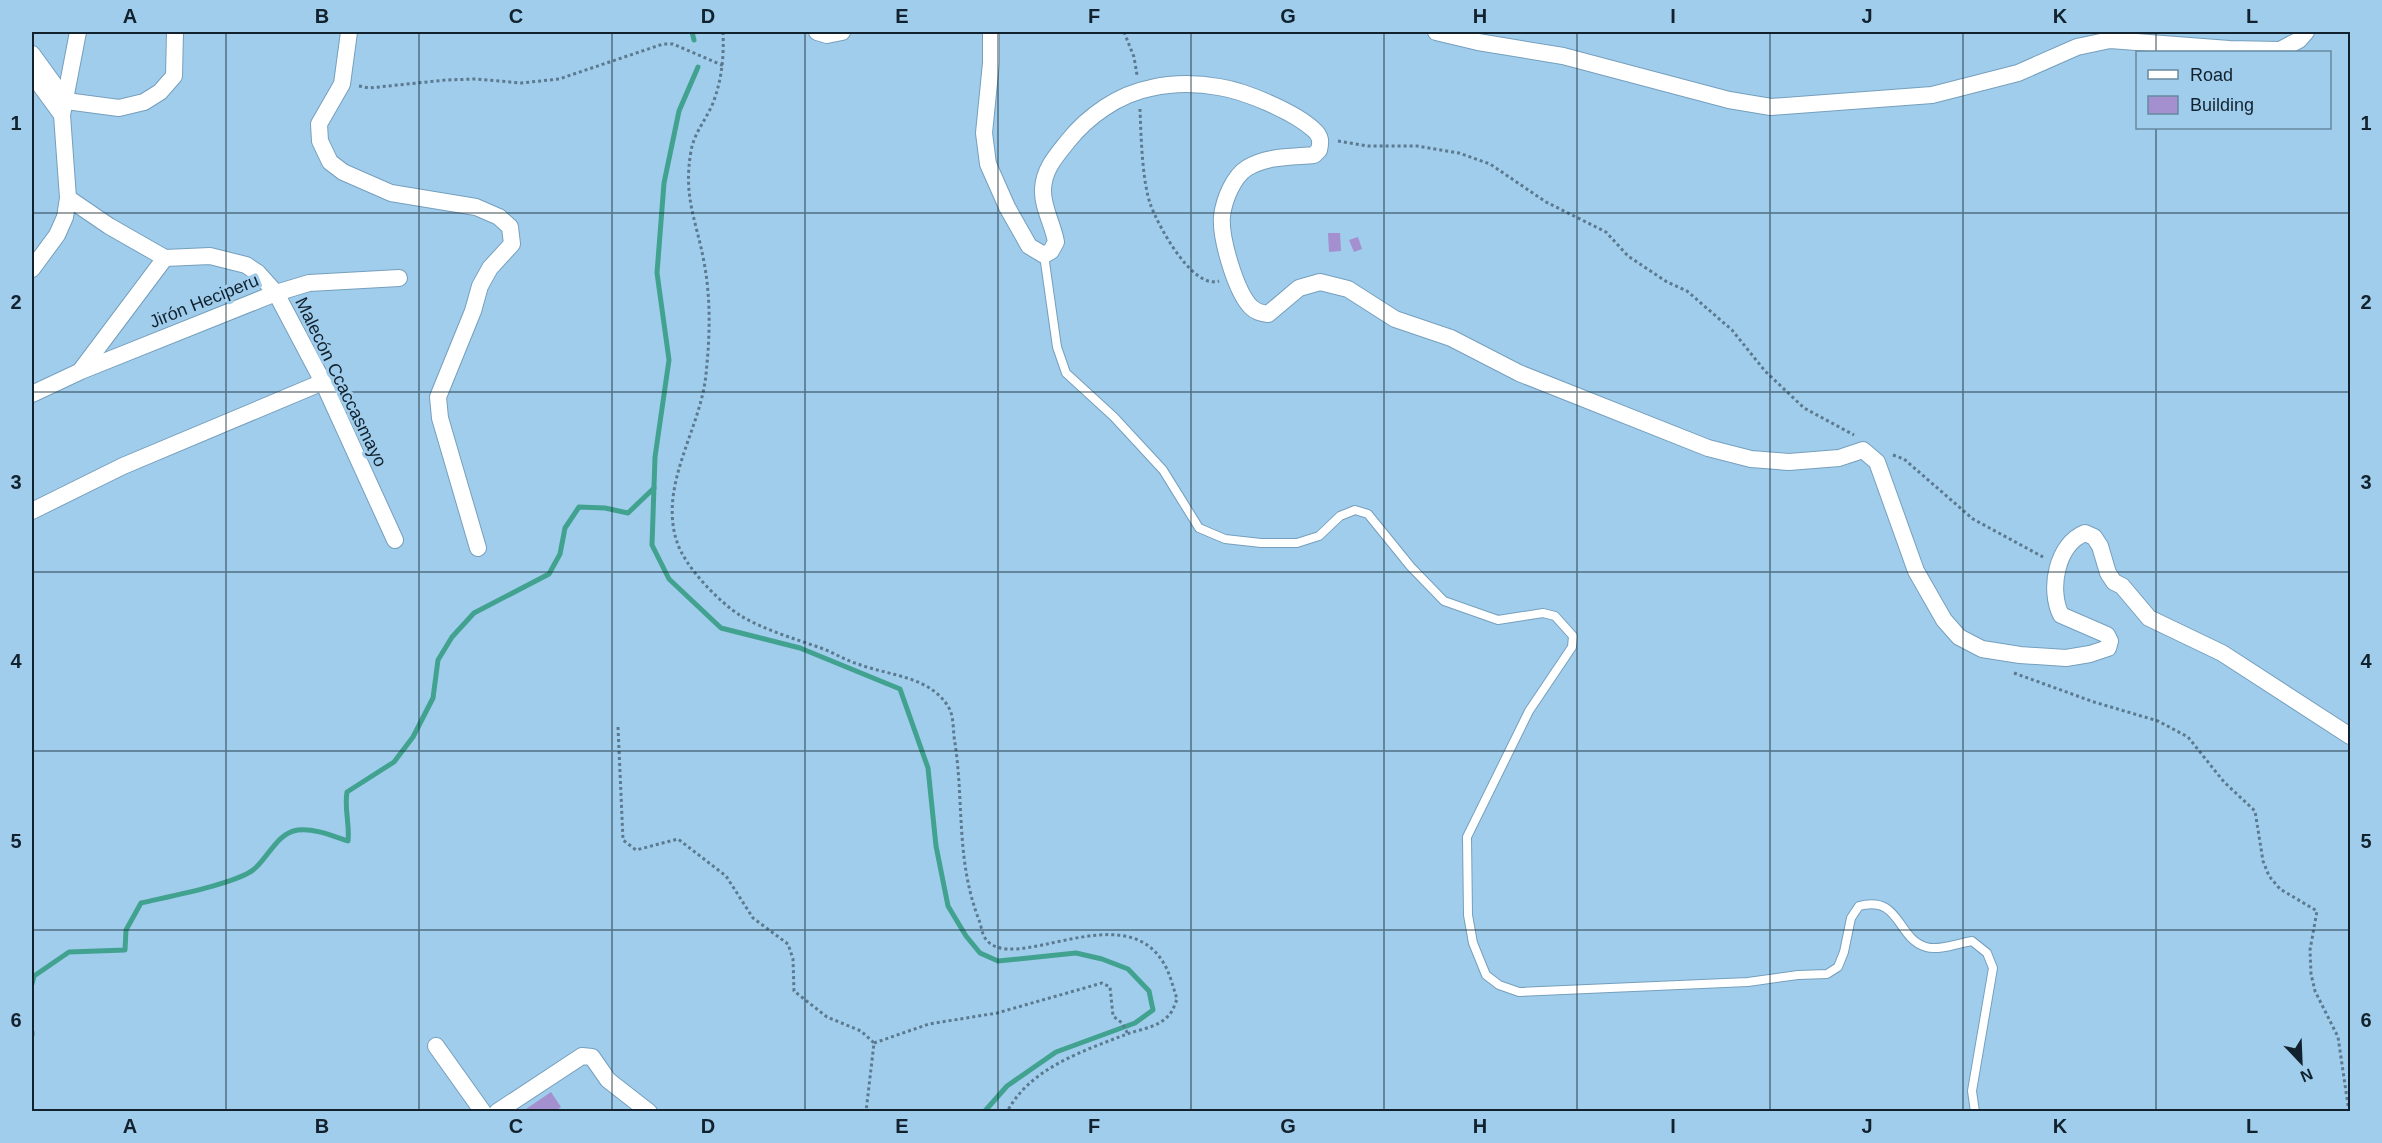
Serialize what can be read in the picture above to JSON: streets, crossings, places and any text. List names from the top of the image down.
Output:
{
  "streets": {
    "street": ["Jirón Heciperu", "Malecón Ccaccasmayo"]
  },
  "crossings": [
    ["Jirón Heciperu", "Malecón Ccaccasmayo"]
  ],
  "legend": ["Road", "Building"],
  "north": "bottom right",
  "grid": {
    "columns": [
      "A",
      "B",
      "C",
      "D",
      "E",
      "F",
      "G",
      "H",
      "I",
      "J",
      "K",
      "L"
    ],
    "rows": [
      "1",
      "2",
      "3",
      "4",
      "5",
      "6"
    ]
  }
}
